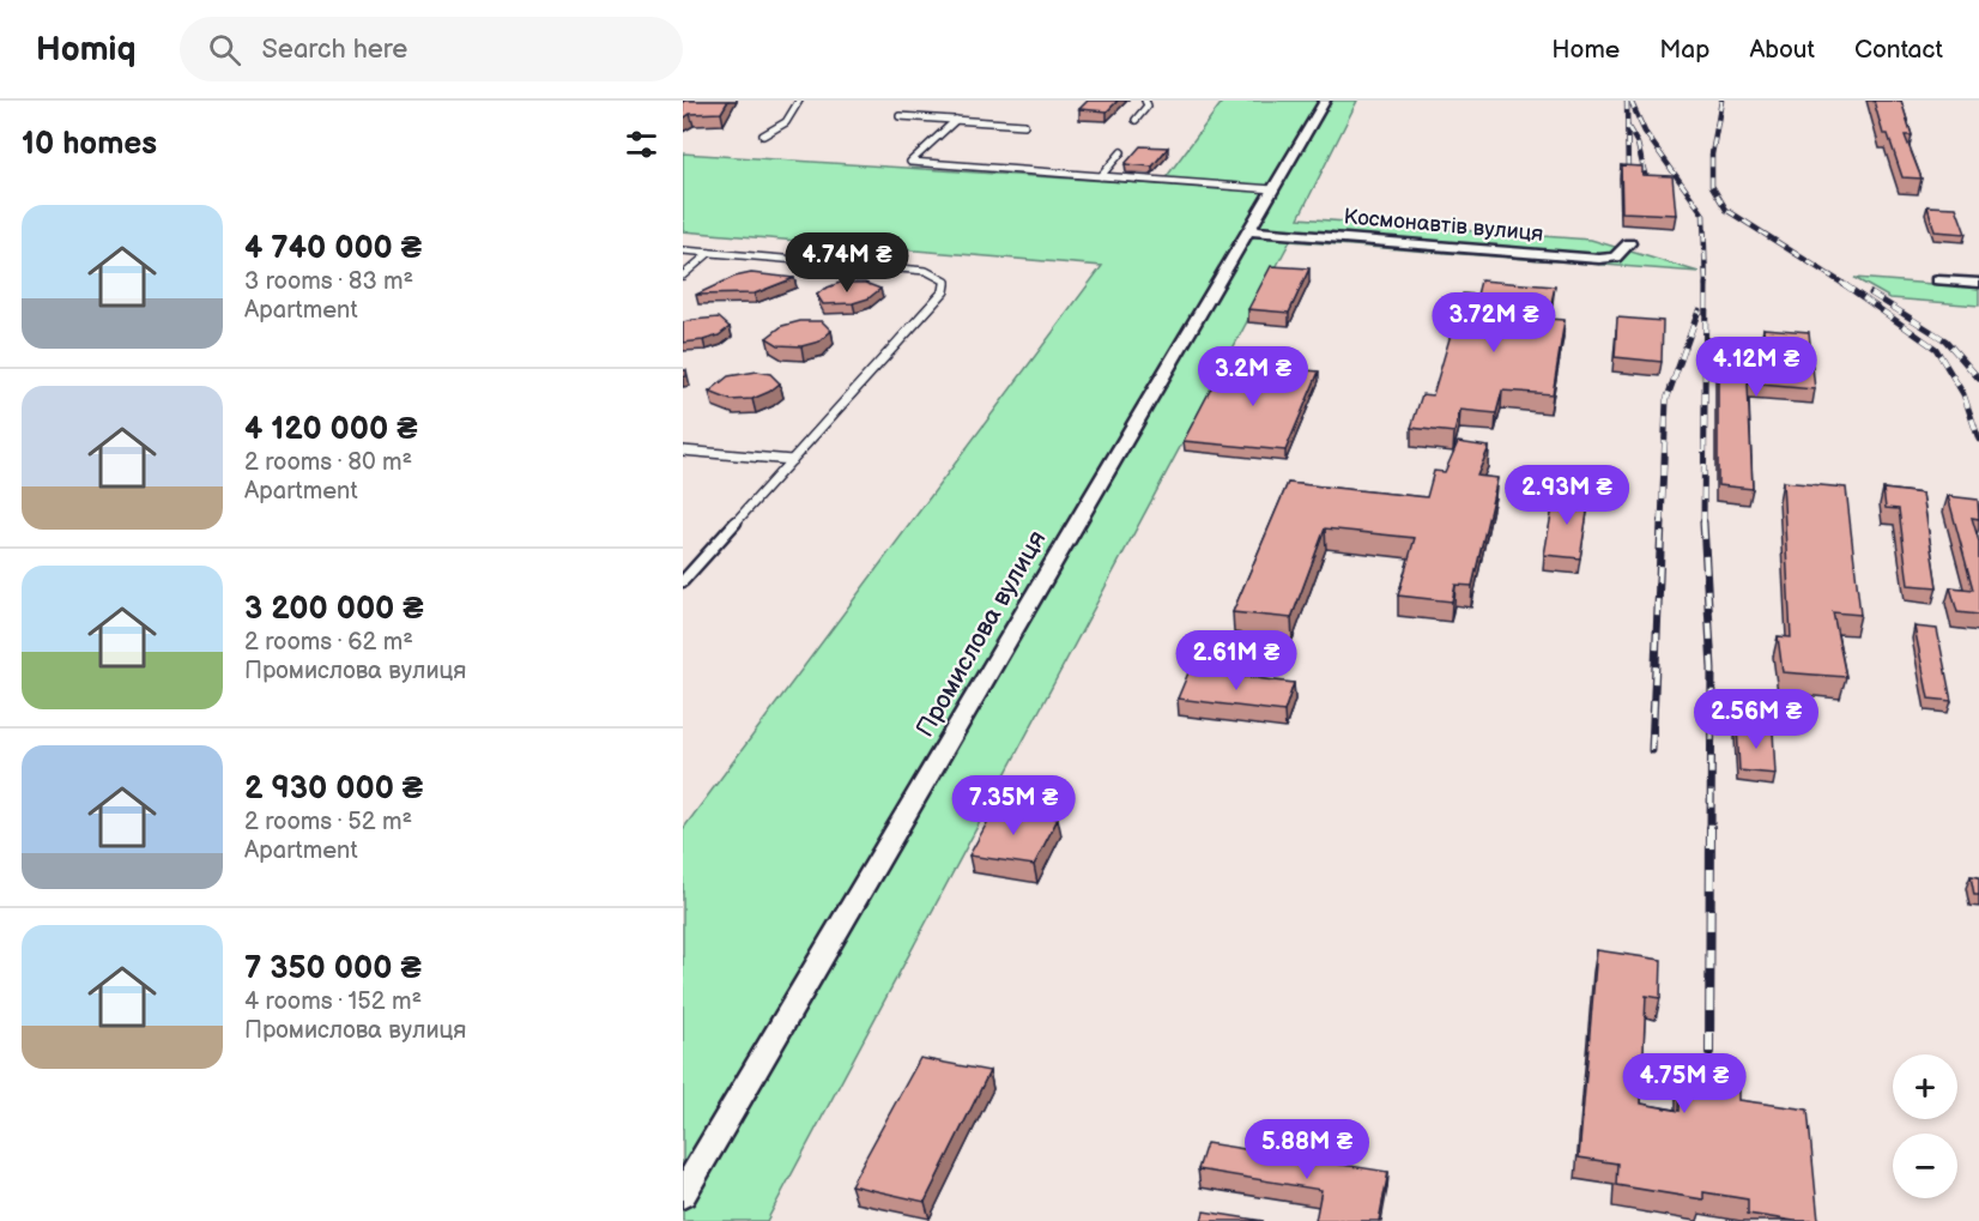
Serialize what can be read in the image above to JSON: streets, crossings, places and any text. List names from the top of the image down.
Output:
{
  "streets": {
    "street": ["Космонавтів вулиця", "Промислова вулиця"]
  },
  "crossings": [
    ["Космонавтів вулиця", "Промислова вулиця"]
  ],
  "page": {
    "header": "Homiq",
    "search": "Search here",
    "nav": [
      "Home",
      "Map",
      "About",
      "Contact"
    ],
    "heading": "10 homes",
    "list": [
      {
        "name": "4 740 000 ₴",
        "note": "3 rooms · 83 m² · Apartment"
      },
      {
        "name": "4 120 000 ₴",
        "note": "2 rooms · 80 m² · Apartment"
      },
      {
        "name": "3 200 000 ₴",
        "note": "2 rooms · 62 m² · Промислова вулиця"
      },
      {
        "name": "2 930 000 ₴",
        "note": "2 rooms · 52 m² · Apartment"
      },
      {
        "name": "7 350 000 ₴",
        "note": "4 rooms · 152 m² · Промислова вулиця"
      }
    ],
    "price": [
      "4.74M ₴",
      "3.72M ₴",
      "4.12M ₴",
      "3.2M ₴",
      "2.93M ₴",
      "2.61M ₴",
      "2.56M ₴",
      "7.35M ₴",
      "4.75M ₴",
      "5.88M ₴"
    ],
    "map_buttons": ["+", "−"]
  }
}
